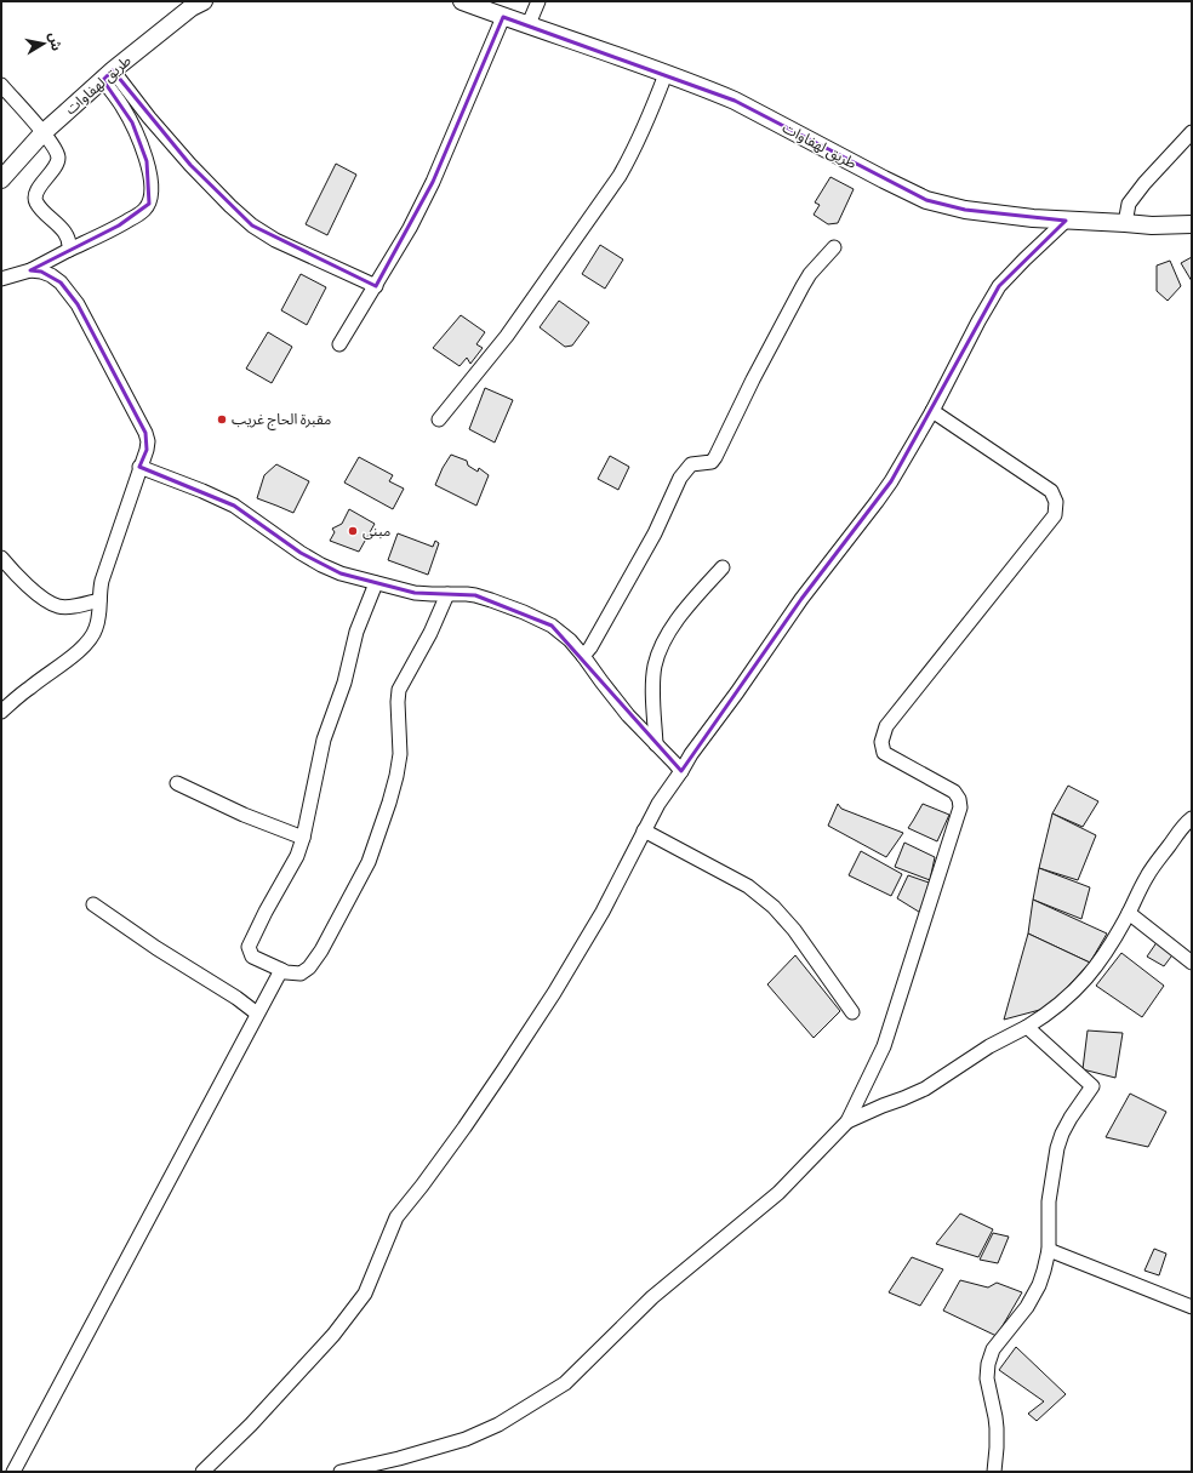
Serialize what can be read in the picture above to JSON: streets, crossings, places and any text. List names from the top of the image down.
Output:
{
  "streets": {
    "street": ["طريق لهفاوات"]
  },
  "places": ["مقبرة الحاج غريب", "مبنى"],
  "north": "right"
}
